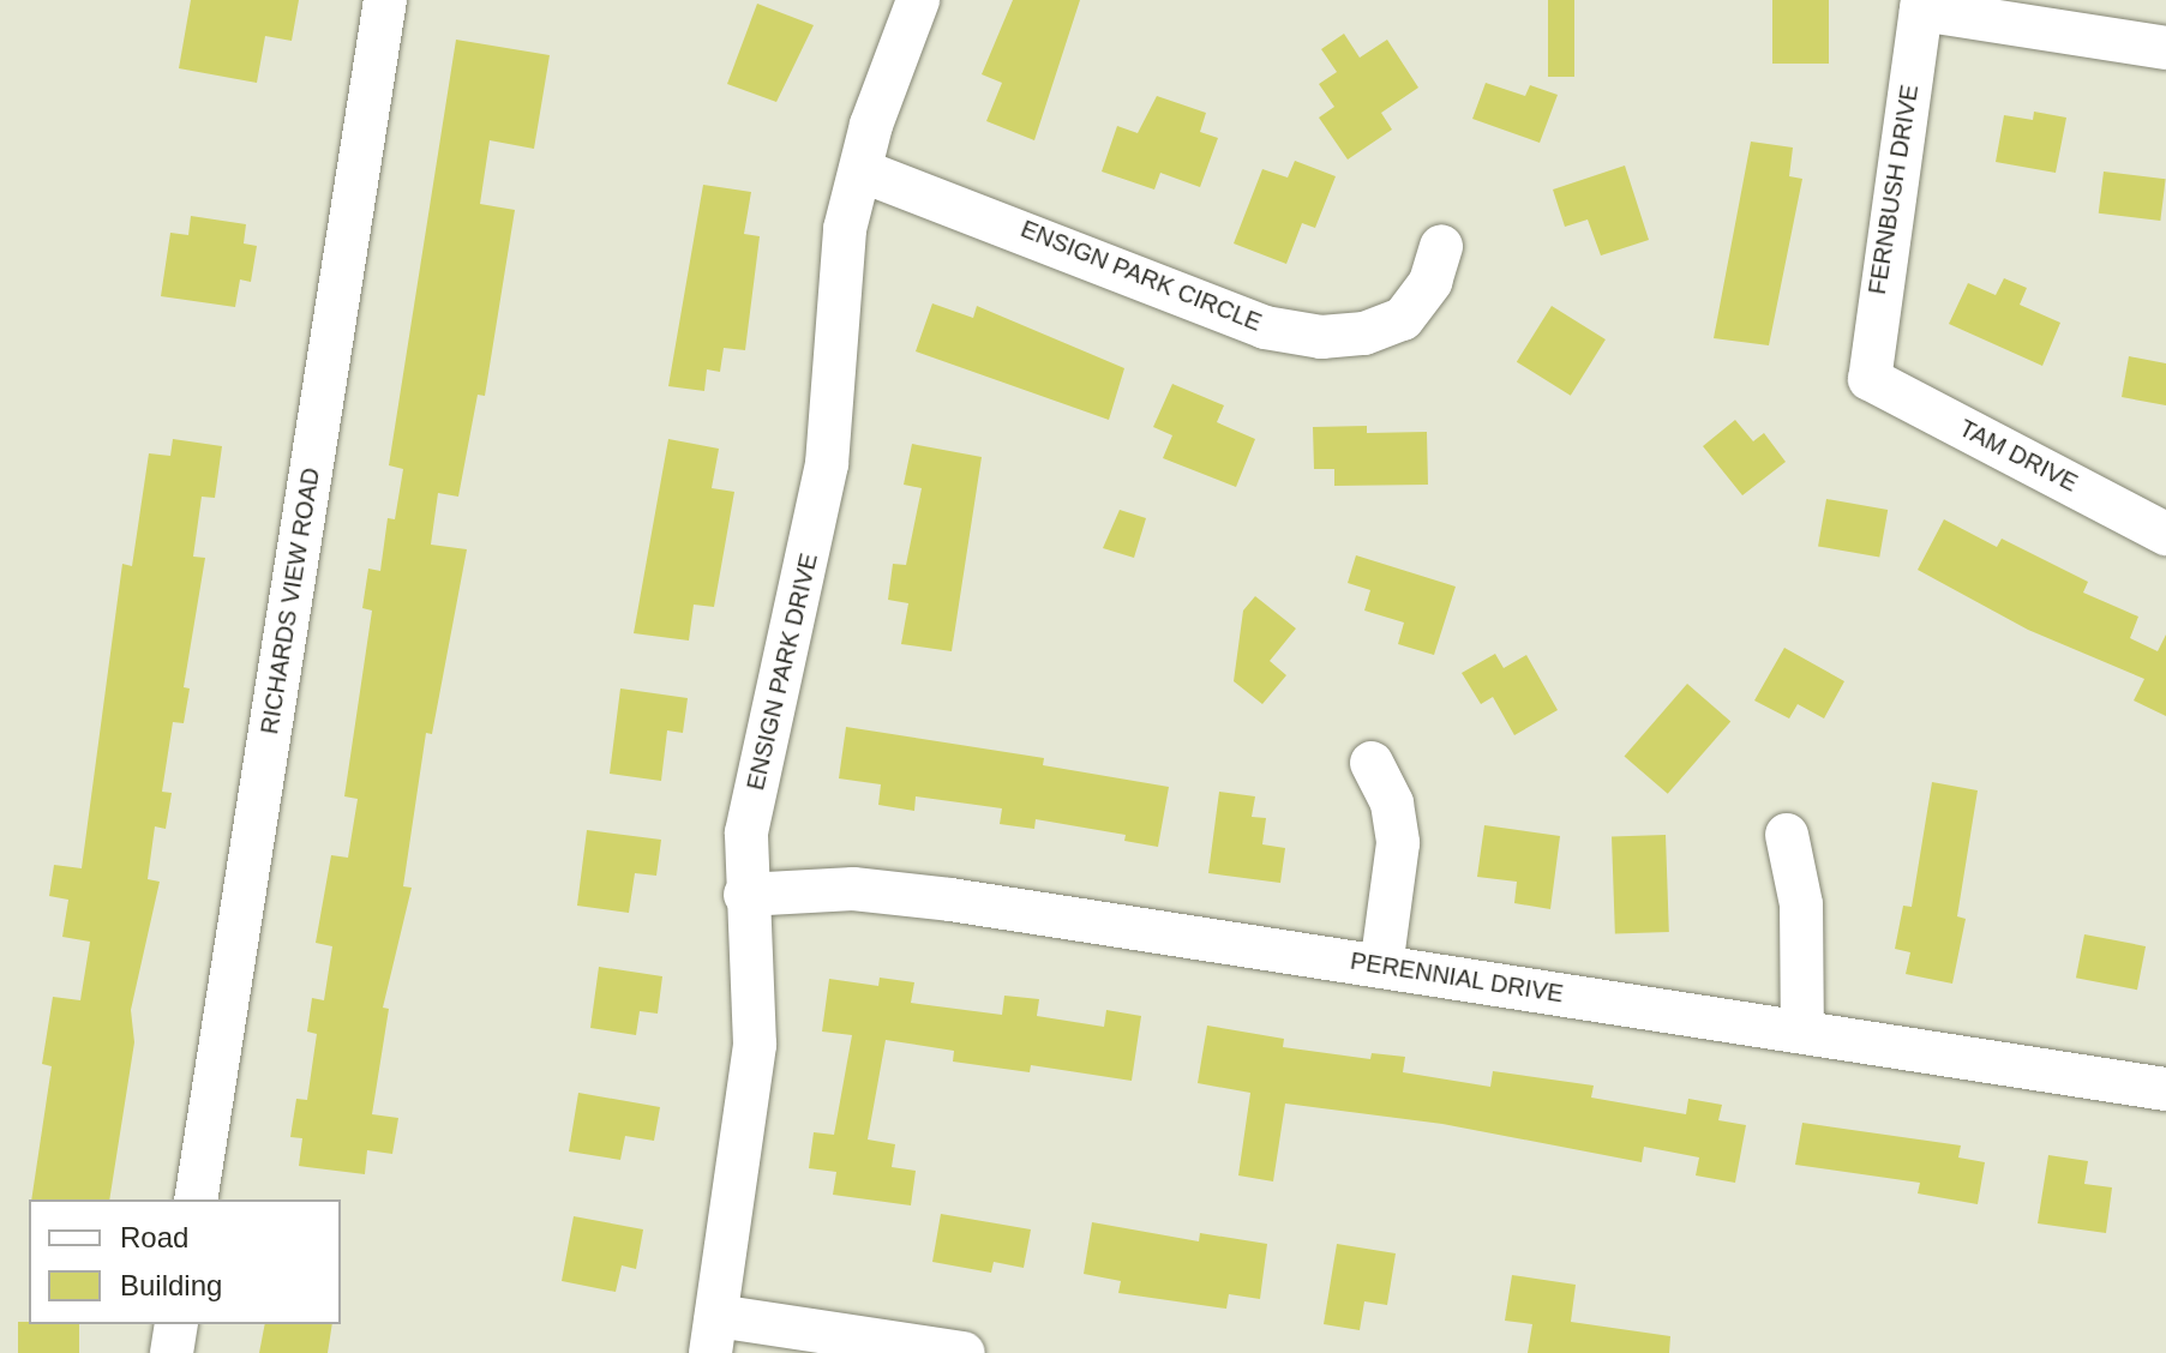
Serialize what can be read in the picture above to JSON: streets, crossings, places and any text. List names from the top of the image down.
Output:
{
  "streets": {
    "street": [
      "FERNBUSH DRIVE",
      "ENSIGN PARK CIRCLE",
      "TAM DRIVE",
      "RICHARDS VIEW ROAD",
      "ENSIGN PARK DRIVE",
      "PERENNIAL DRIVE"
    ]
  },
  "crossings": [
    ["FERNBUSH DRIVE", "TAM DRIVE"],
    ["ENSIGN PARK CIRCLE", "ENSIGN PARK DRIVE"],
    ["ENSIGN PARK DRIVE", "PERENNIAL DRIVE"]
  ],
  "legend": ["Road", "Building"]
}
